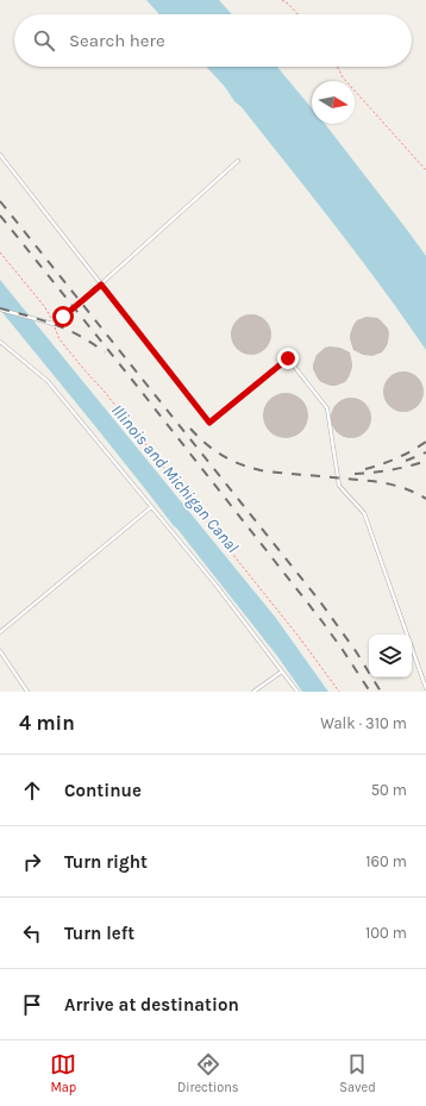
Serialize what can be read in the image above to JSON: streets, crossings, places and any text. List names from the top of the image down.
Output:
{
  "water": ["Illinois and Michigan Canal"],
  "north": "right",
  "page": {
    "search": "Search here",
    "heading": ["4 min", "Walk · 310 m"],
    "list": [
      ["Continue", "50 m"],
      ["Turn right", "160 m"],
      ["Turn left", "100 m"],
      "Arrive at destination"
    ],
    "nav": ["Map", "Directions", "Saved"]
  }
}
